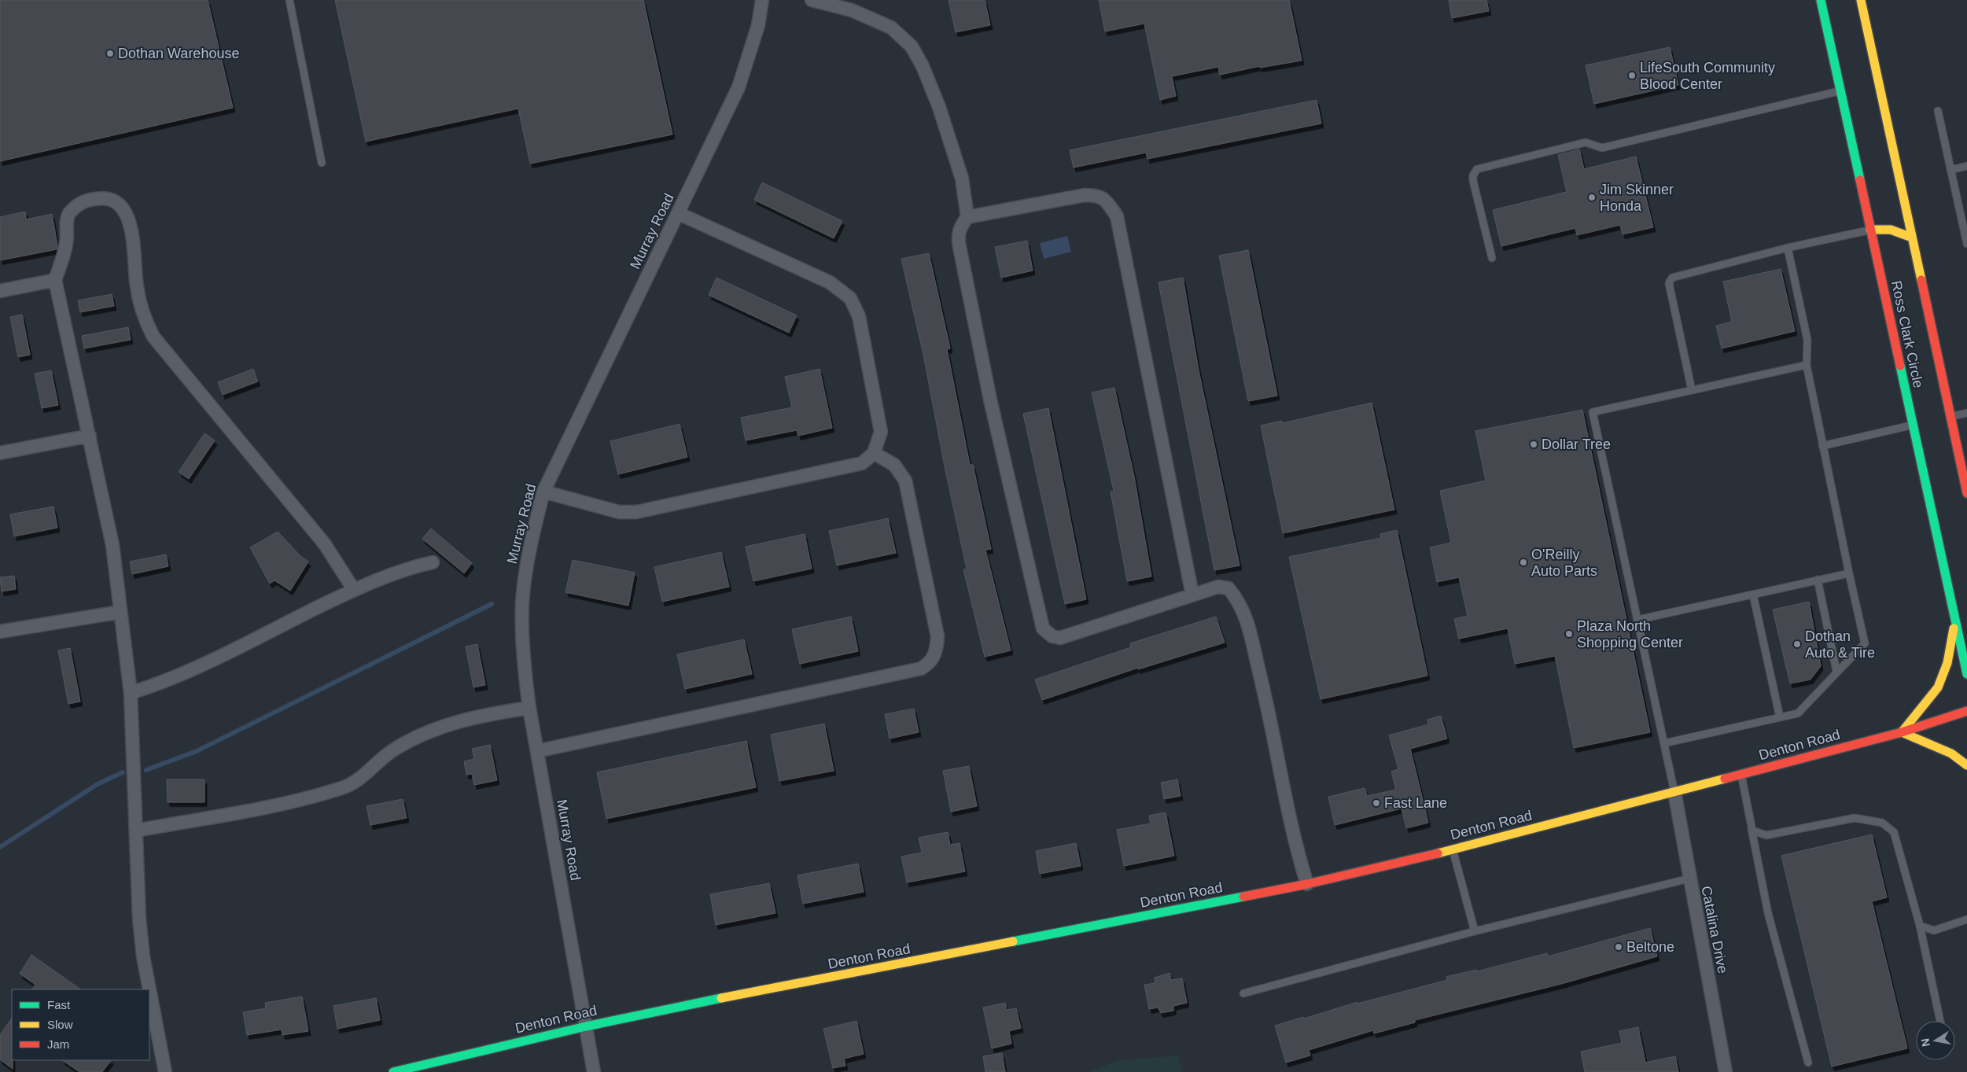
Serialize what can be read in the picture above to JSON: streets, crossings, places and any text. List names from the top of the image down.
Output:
{
  "streets": {
    "main road": ["Ross Clark Circle", "Denton Road"],
    "street": ["Murray Road", "Catalina Drive"]
  },
  "crossings": [
    ["Murray Road", "Denton Road"],
    ["Denton Road", "Catalina Drive"]
  ],
  "places": [
    "Dothan Warehouse",
    "LifeSouth Community Blood Center",
    "Jim Skinner Honda",
    "Dollar Tree",
    "O'Reilly Auto Parts",
    "Plaza North Shopping Center",
    "Dothan Auto & Tire",
    "Fast Lane",
    "Beltone"
  ],
  "legend": ["Fast", "Slow", "Jam"],
  "north": "left"
}
